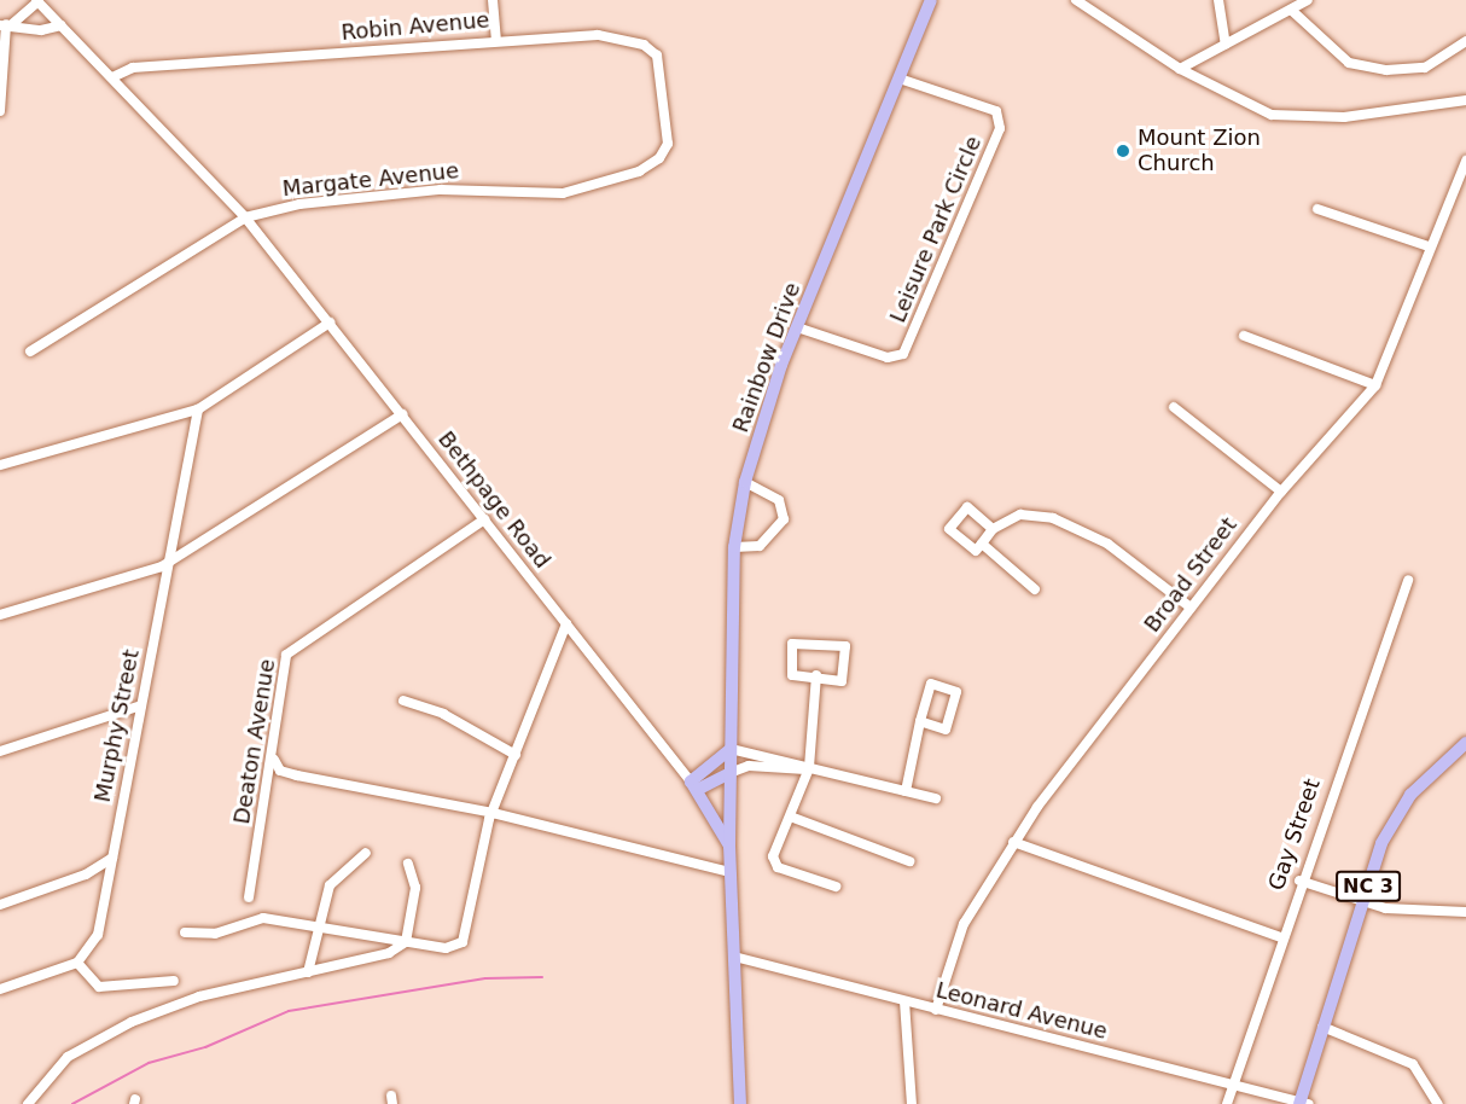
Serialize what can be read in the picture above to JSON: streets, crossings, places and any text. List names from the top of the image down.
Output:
{
  "streets": {
    "main road": ["Rainbow Drive", "Bethpage Road", "NC 3"],
    "street": [
      "Robin Avenue",
      "Margate Avenue",
      "Leisure Park Circle",
      "Broad Street",
      "Murphy Street",
      "Deaton Avenue",
      "Gay Street",
      "Leonard Avenue"
    ]
  },
  "crossings": [
    ["Robin Avenue", "Margate Avenue"],
    ["Robin Avenue", "Bethpage Road"],
    ["Margate Avenue", "Bethpage Road"],
    ["Leisure Park Circle", "Rainbow Drive"],
    ["Rainbow Drive", "Bethpage Road"],
    ["Bethpage Road", "Deaton Avenue"],
    ["Bethpage Road", "Leonard Avenue"],
    ["Broad Street", "Leonard Avenue"],
    ["Gay Street", "Leonard Avenue"],
    ["NC 3", "Leonard Avenue"]
  ],
  "places": ["Mount Zion Church"]
}
